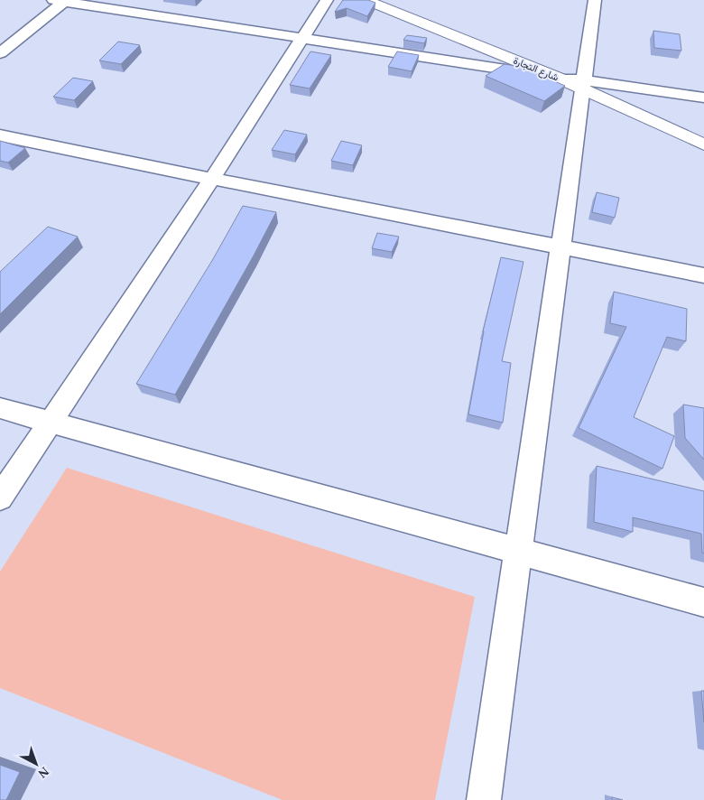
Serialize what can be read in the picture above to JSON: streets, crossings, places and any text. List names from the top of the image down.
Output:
{
  "streets": {
    "street": ["شارع التجارة"]
  },
  "north": "bottom right"
}
